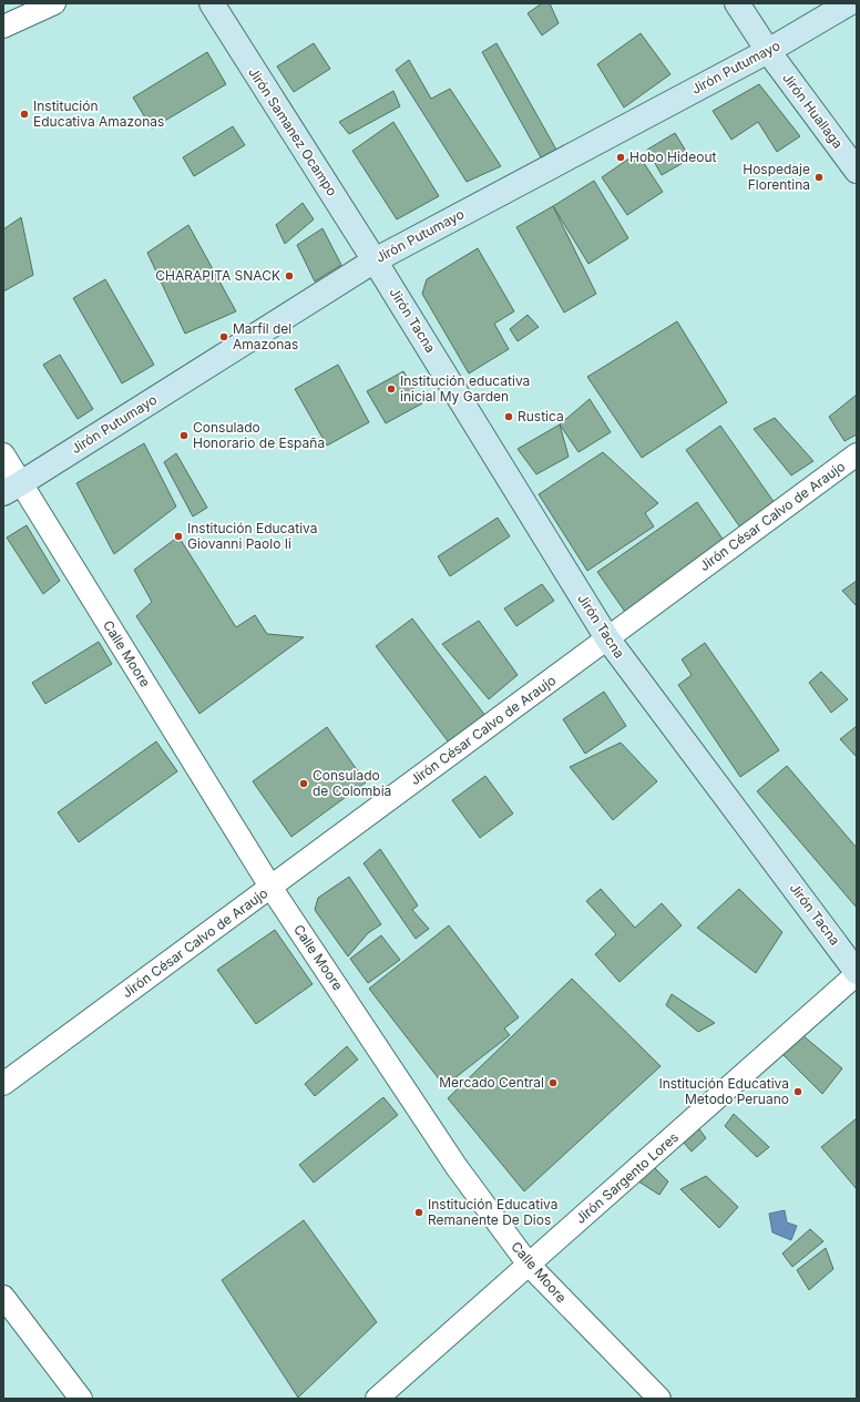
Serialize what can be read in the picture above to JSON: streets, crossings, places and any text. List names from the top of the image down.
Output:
{
  "streets": {
    "street": [
      "Jirón Putumayo",
      "Jirón Huallaga",
      "Jirón Samanez Ocampo",
      "Jirón Tacna",
      "Jirón César Calvo de Araujo",
      "Calle Moore",
      "Jirón Sargento Lores"
    ]
  },
  "crossings": [
    ["Jirón Putumayo", "Jirón Huallaga"],
    ["Jirón Putumayo", "Jirón Samanez Ocampo"],
    ["Jirón Putumayo", "Jirón Tacna"],
    ["Jirón Putumayo", "Calle Moore"],
    ["Jirón Samanez Ocampo", "Jirón Tacna"],
    ["Jirón Tacna", "Jirón César Calvo de Araujo"],
    ["Jirón Tacna", "Jirón Sargento Lores"],
    ["Jirón César Calvo de Araujo", "Calle Moore"],
    ["Calle Moore", "Jirón Sargento Lores"]
  ],
  "places": [
    "Institución Educativa Amazonas",
    "Hobo Hideout",
    "Hospedaje Florentina",
    "CHARAPITA SNACK",
    "Marfil del Amazonas",
    "Institución educativa inicial My Garden",
    "Rustica",
    "Consulado Honorario de España",
    "Institución Educativa Giovanni Paolo Ii",
    "Consulado de Colombia",
    "Mercado Central",
    "Institución Educativa Metodo Peruano",
    "Institución Educativa Remanente De Dios"
  ]
}
